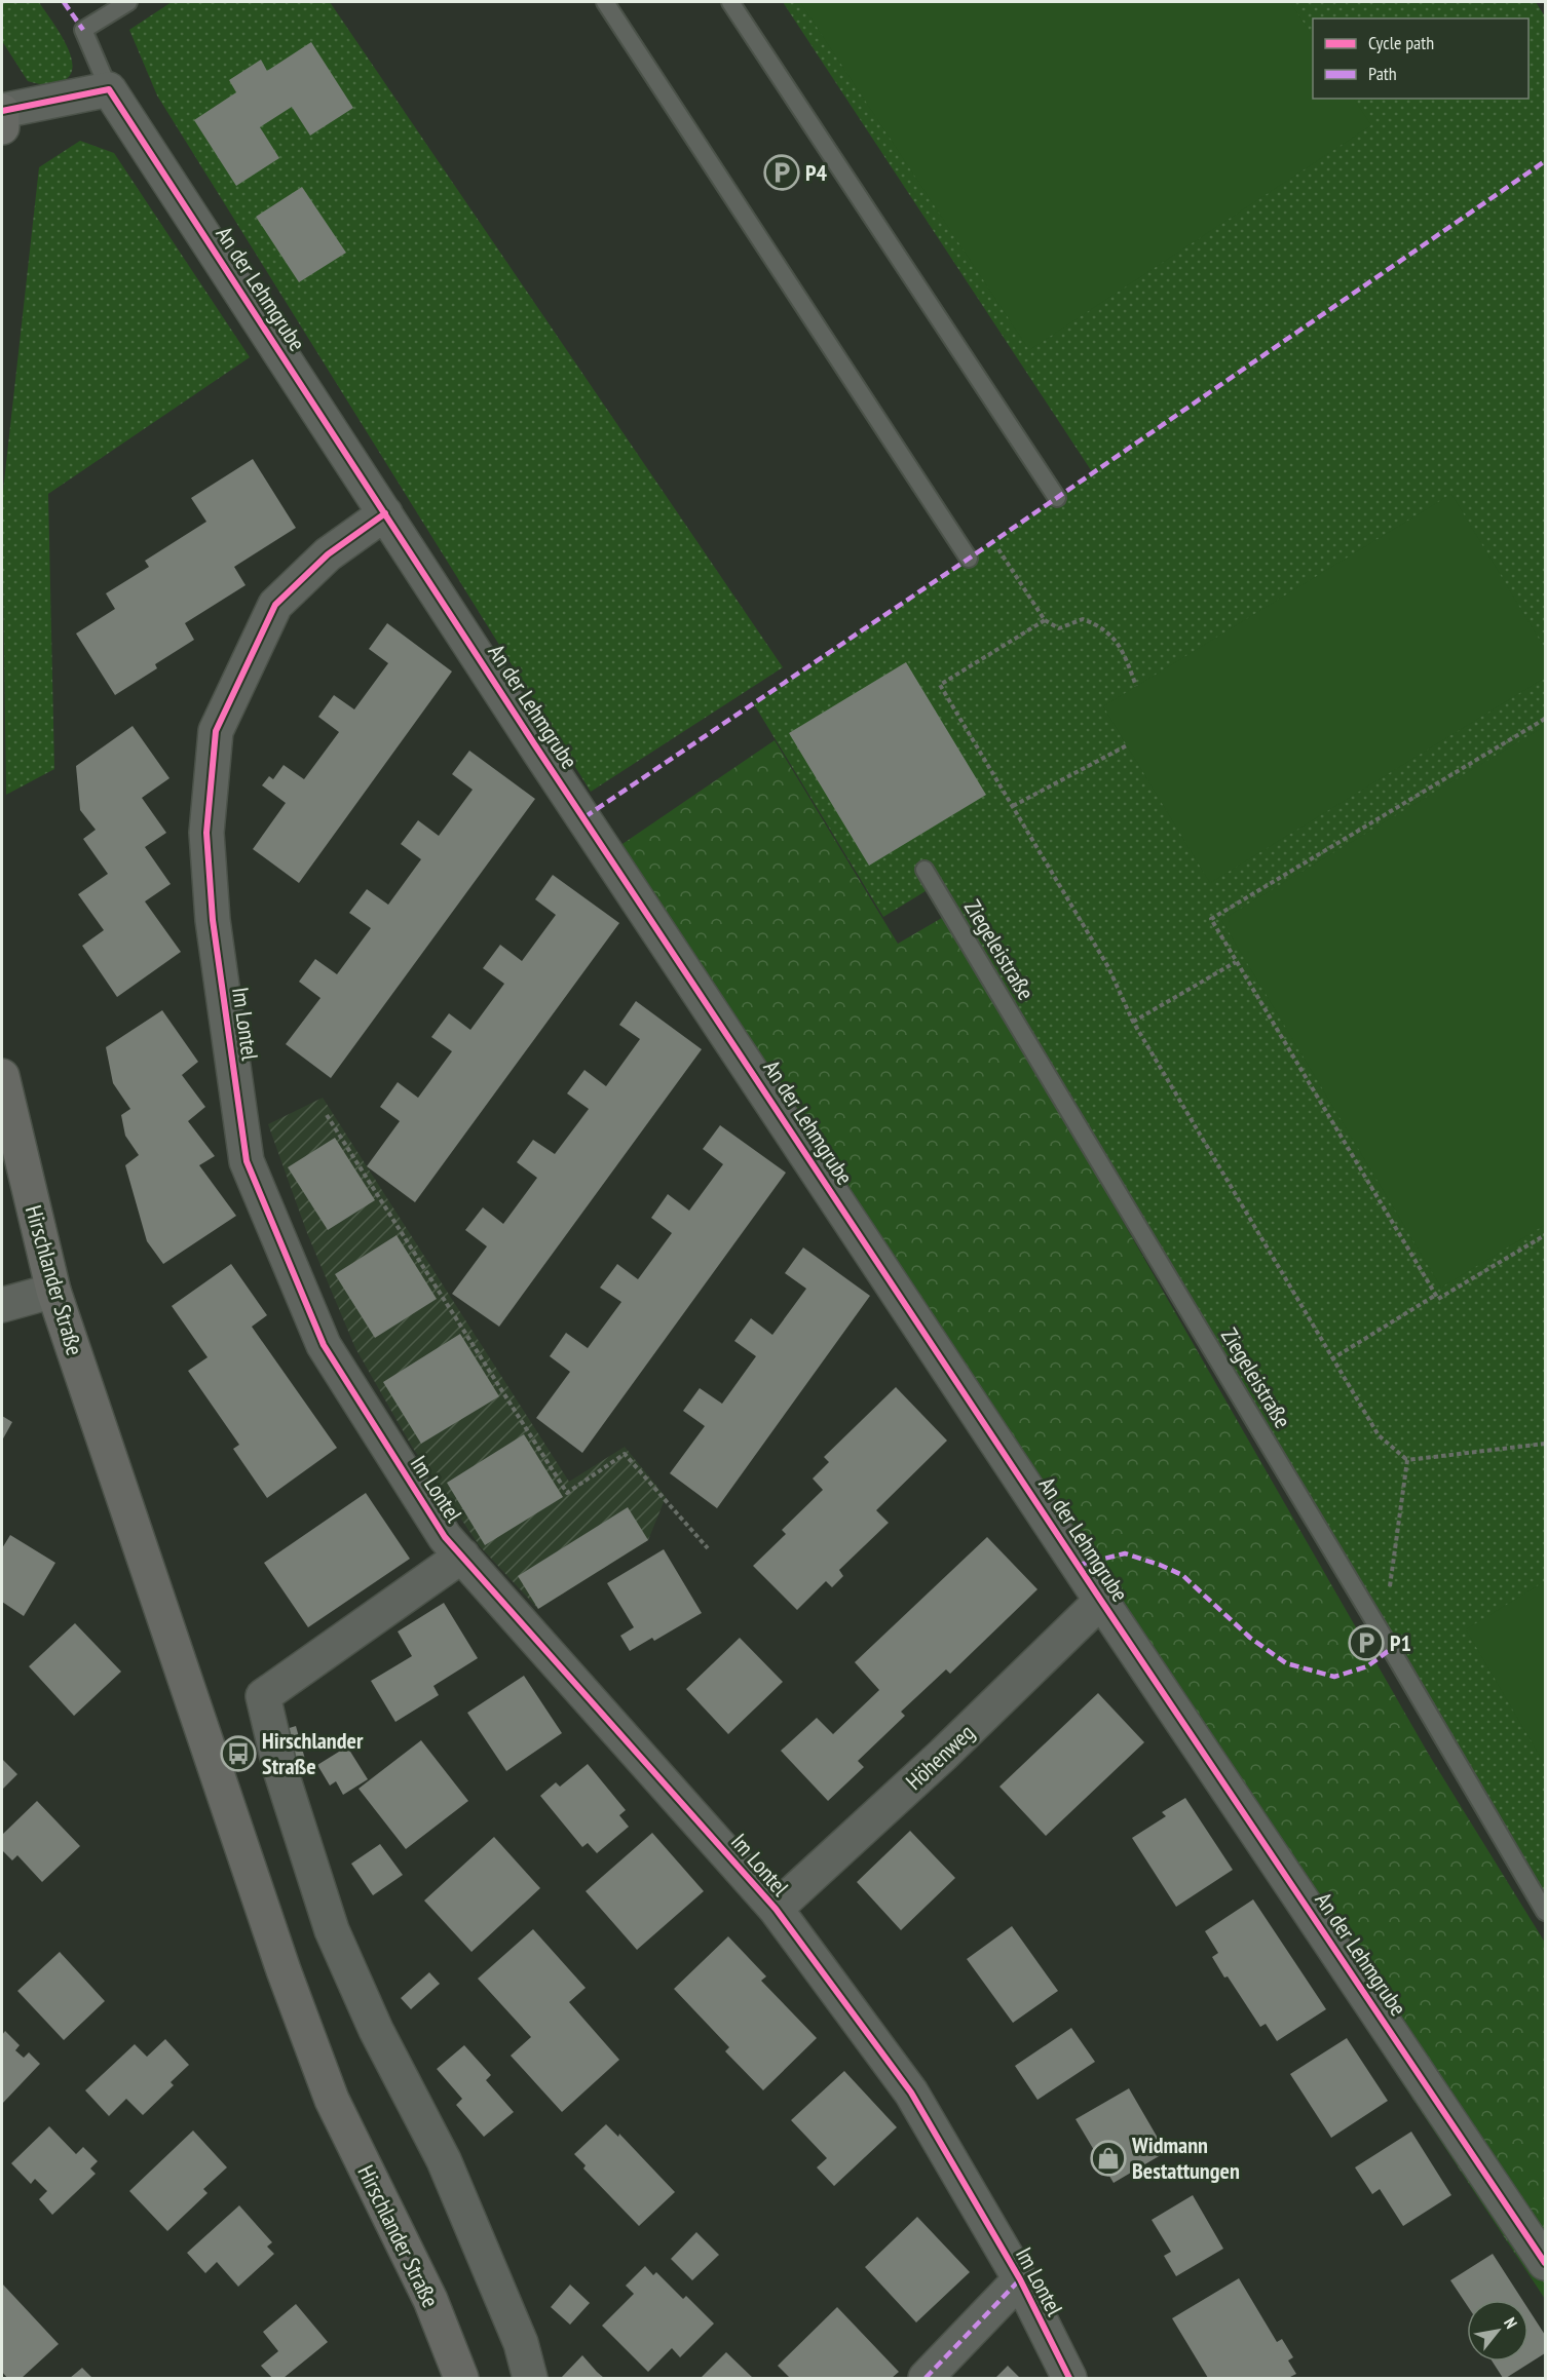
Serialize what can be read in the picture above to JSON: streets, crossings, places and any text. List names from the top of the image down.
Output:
{
  "streets": {
    "street": [
      "An der Lehmgrube",
      "Im Lontel",
      "Hirschlander Straße",
      "Höhenweg"
    ],
    "lane": ["Ziegeleistraße"]
  },
  "crossings": [
    ["An der Lehmgrube", "Im Lontel"],
    ["An der Lehmgrube", "Höhenweg"],
    ["Im Lontel", "Höhenweg"]
  ],
  "places": {
    "parking": ["P4", "P1"],
    "bus stop": ["Hirschlander Straße"],
    "shop": ["Widmann Bestattungen"]
  },
  "legend": ["Cycle path", "Path"],
  "north": "top right"
}
